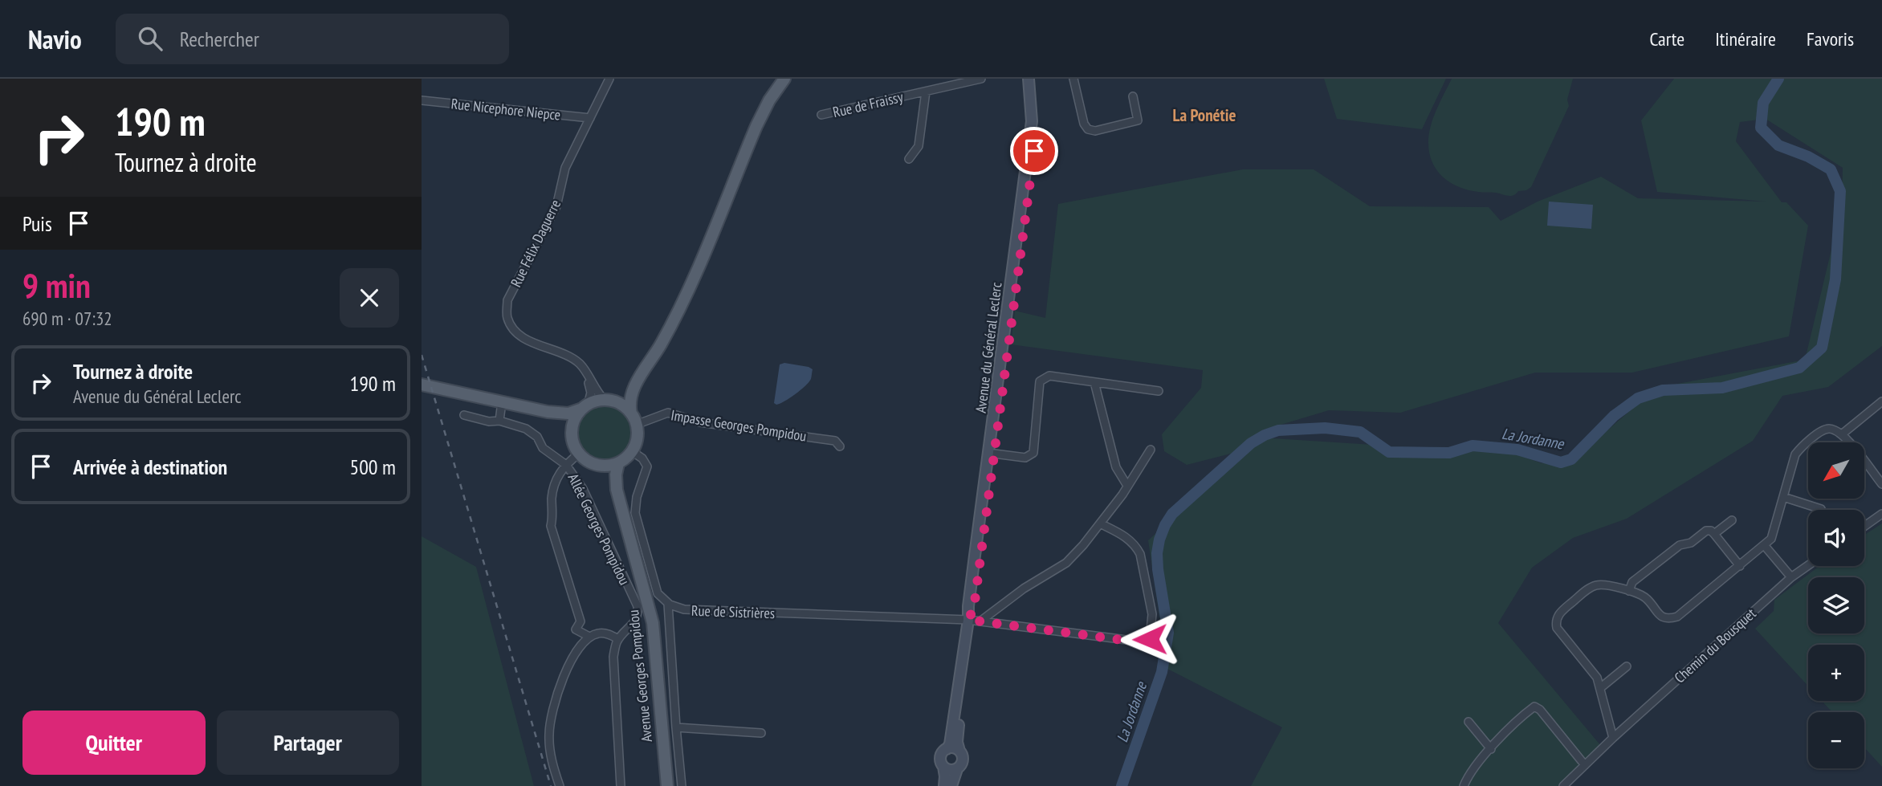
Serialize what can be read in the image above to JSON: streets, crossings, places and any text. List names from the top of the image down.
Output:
{
  "streets": {
    "main road": ["Avenue Georges Pompidou"],
    "street": [
      "Rue de Fraissy",
      "Rue Nicephore Niepce",
      "Rue Félix Daguerre",
      "Avenue du Général Leclerc",
      "Impasse Georges Pompidou",
      "Allée Georges Pompidou",
      "Rue de Sistrières",
      "Chemin du Bousquet"
    ]
  },
  "crossings": [
    ["Rue Nicephore Niepce", "Rue Félix Daguerre"],
    ["Rue Félix Daguerre", "Impasse Georges Pompidou"],
    ["Avenue du Général Leclerc", "Rue de Sistrières"]
  ],
  "districts": ["La Ponétie"],
  "water": ["La Jordanne"],
  "north": "bottom left",
  "page": {
    "header": "Navio",
    "search": "Rechercher",
    "nav": ["Carte", "Itinéraire", "Favoris"],
    "turn": ["190 m", "Tournez à droite"],
    "then": "Puis",
    "heading": ["9 min", "690 m · 07:32"],
    "list": [
      {
        "name": "Tournez à droite",
        "note": "Avenue du Général Leclerc",
        "value": "190 m"
      },
      {
        "name": "Arrivée à destination",
        "value": "500 m"
      }
    ],
    "map_buttons": ["+", "−"],
    "buttons": ["Quitter", "Partager"]
  }
}
